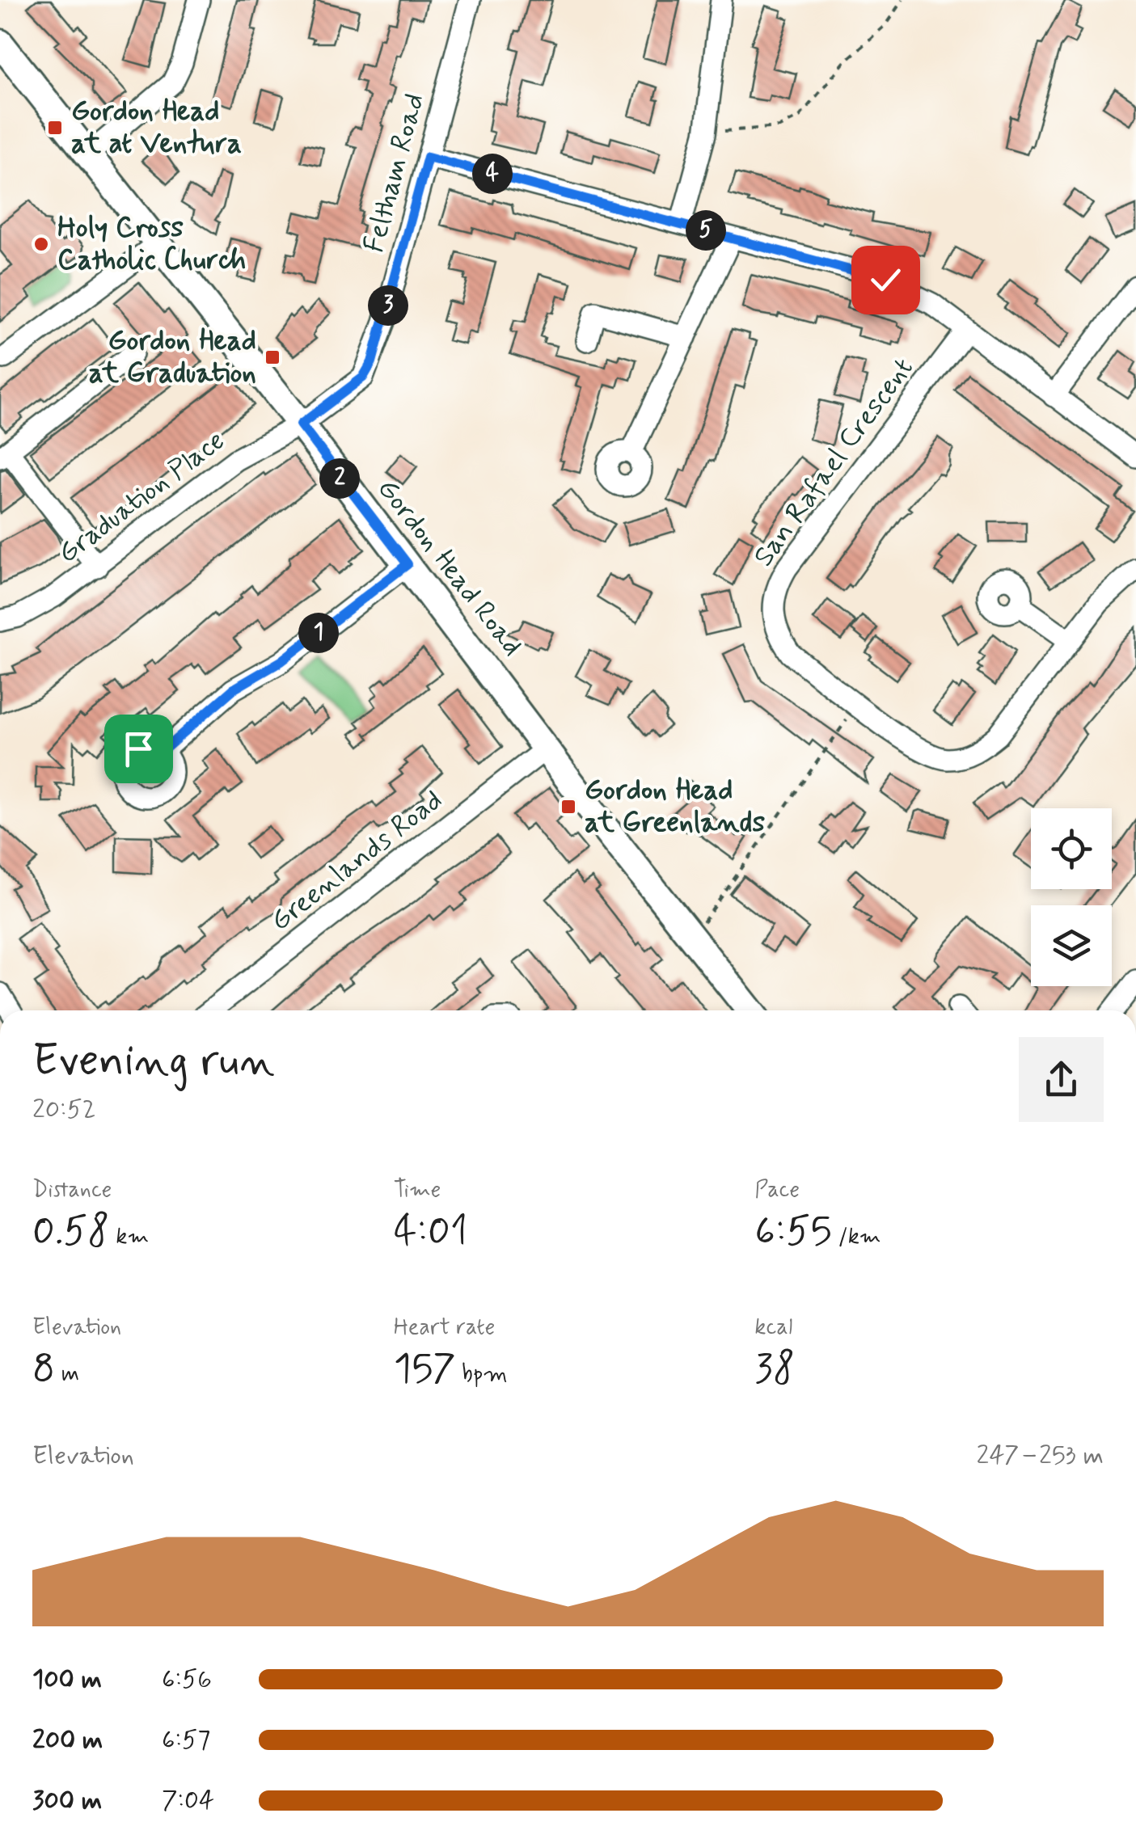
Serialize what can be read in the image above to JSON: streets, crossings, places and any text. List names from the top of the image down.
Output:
{
  "streets": {
    "main road": ["Gordon Head Road"],
    "street": [
      "Feltham Road",
      "San Rafael Crescent",
      "Graduation Place",
      "Greenlands Road"
    ]
  },
  "crossings": [
    ["Feltham Road", "Graduation Place"],
    ["Feltham Road", "Gordon Head Road"],
    ["Graduation Place", "Gordon Head Road"],
    ["Gordon Head Road", "Greenlands Road"]
  ],
  "places": {
    "transit": ["Gordon Head at at Ventura", "Gordon Head at Graduation", "Gordon Head at Greenlands"],
    "other": ["Holy Cross Catholic Church"]
  },
  "page": {
    "pins": [
      "4",
      "5",
      "3",
      "2",
      "1"
    ],
    "heading": ["Evening run", "20:52"],
    "stats": [
      ["Distance", "0.58 km"],
      ["Time", "4:01"],
      ["Pace", "6:55 /km"],
      ["Elevation", "8 m"],
      ["Heart rate", "157 bpm"],
      ["kcal", "38"]
    ],
    "chart": ["Elevation", "247–253 m"],
    "list": [
      {
        "name": "100 m",
        "note": "6:56"
      },
      {
        "name": "200 m",
        "note": "6:57"
      },
      {
        "name": "300 m",
        "note": "7:04"
      }
    ]
  }
}
